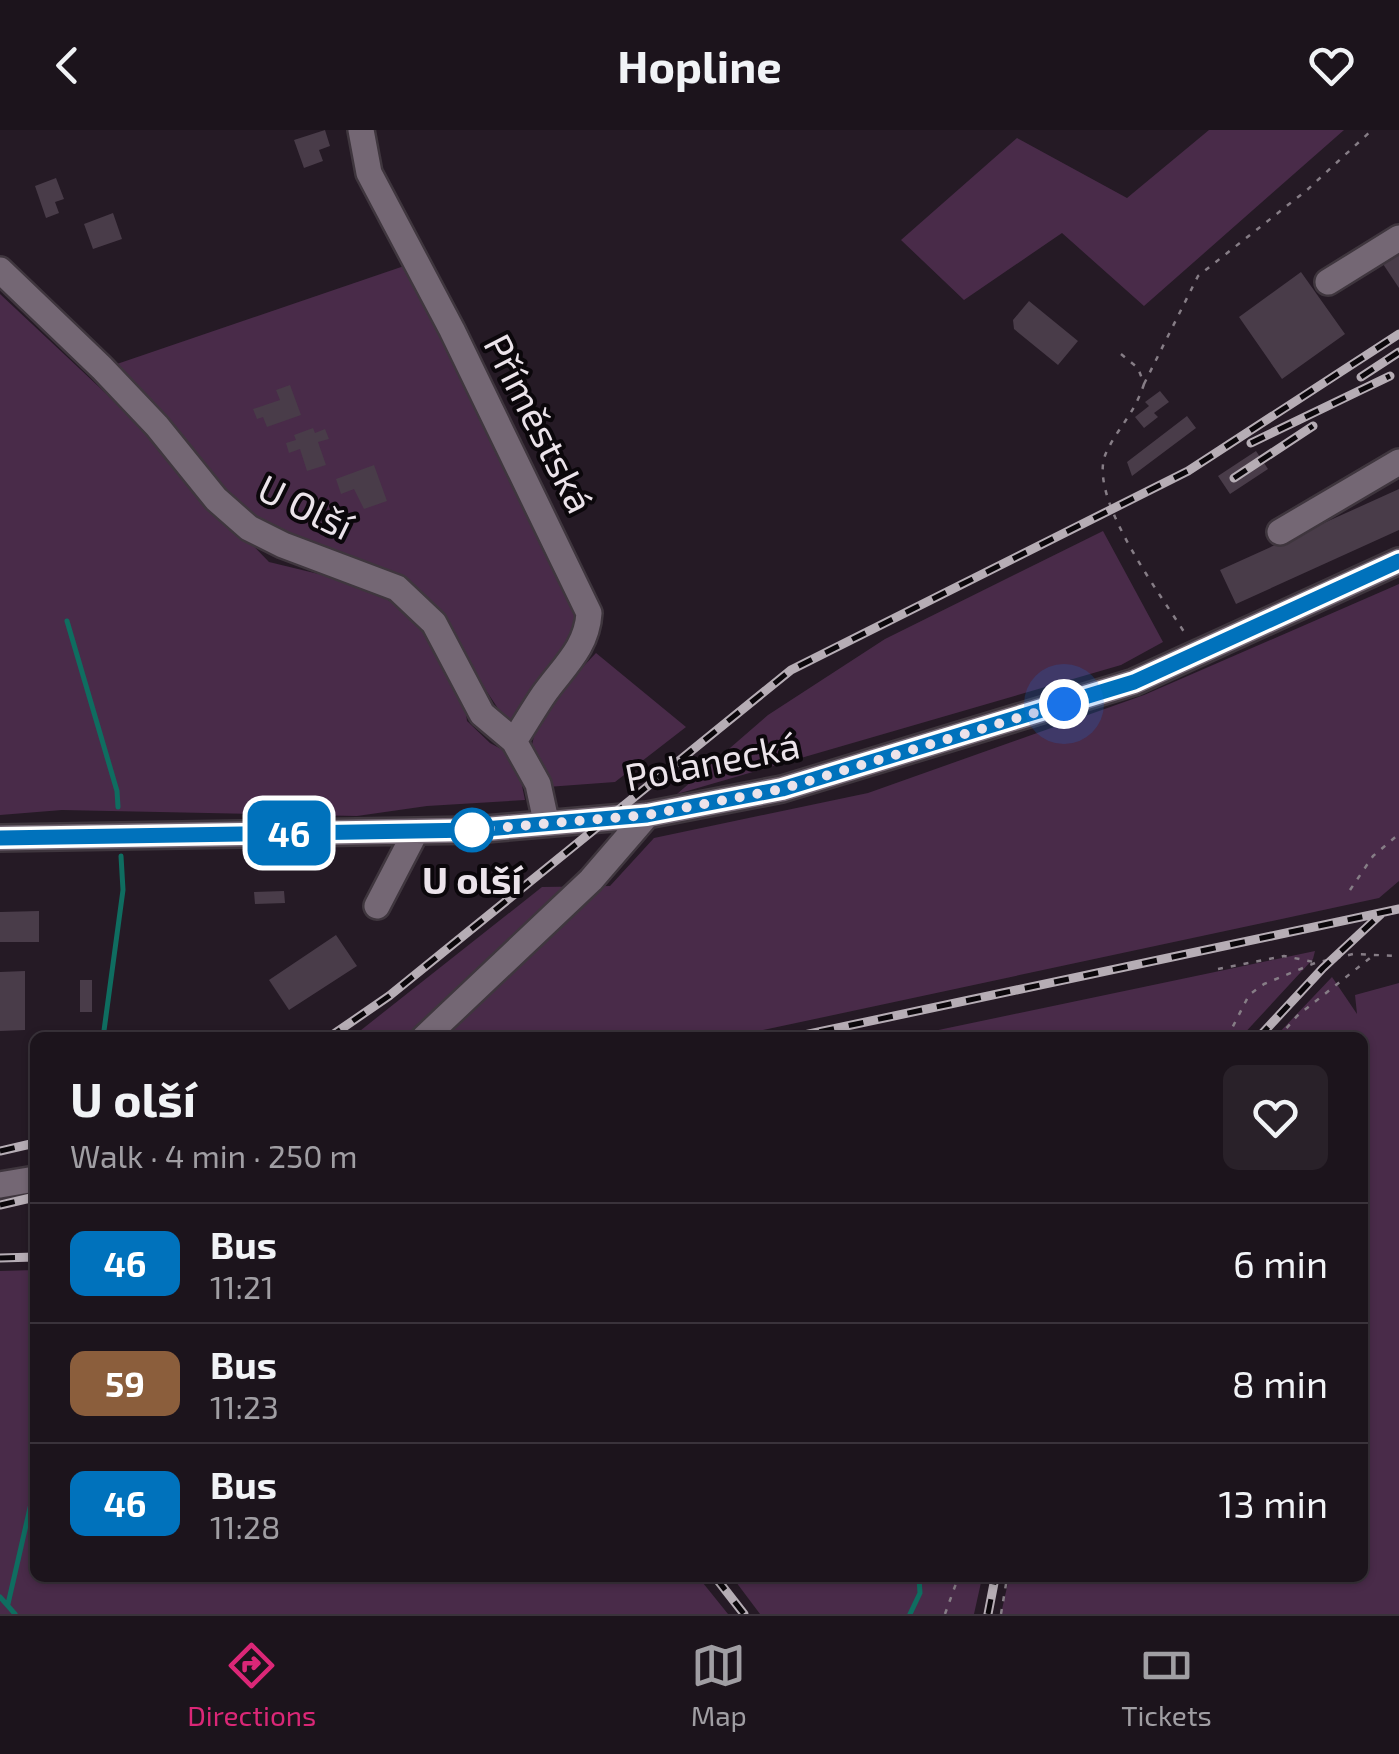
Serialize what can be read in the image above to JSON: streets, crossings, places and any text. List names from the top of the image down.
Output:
{
  "streets": {
    "street": ["Příměstská", "U Olší", "Polanecká"]
  },
  "crossings": [
    ["Příměstská", "U Olší"],
    ["U Olší", "Polanecká"]
  ],
  "places": ["U olší"],
  "lines": ["bus line 46"],
  "page": {
    "header": "Hopline",
    "on_map": "46",
    "heading": ["U olší", "Walk · 4 min · 250 m"],
    "list": [
      {
        "mark": "46",
        "name": "Bus",
        "note": "11:21",
        "value": "6 min"
      },
      {
        "mark": "59",
        "name": "Bus",
        "note": "11:23",
        "value": "8 min"
      },
      {
        "mark": "46",
        "name": "Bus",
        "note": "11:28",
        "value": "13 min"
      }
    ],
    "tabs": ["Directions", "Map", "Tickets"]
  }
}
